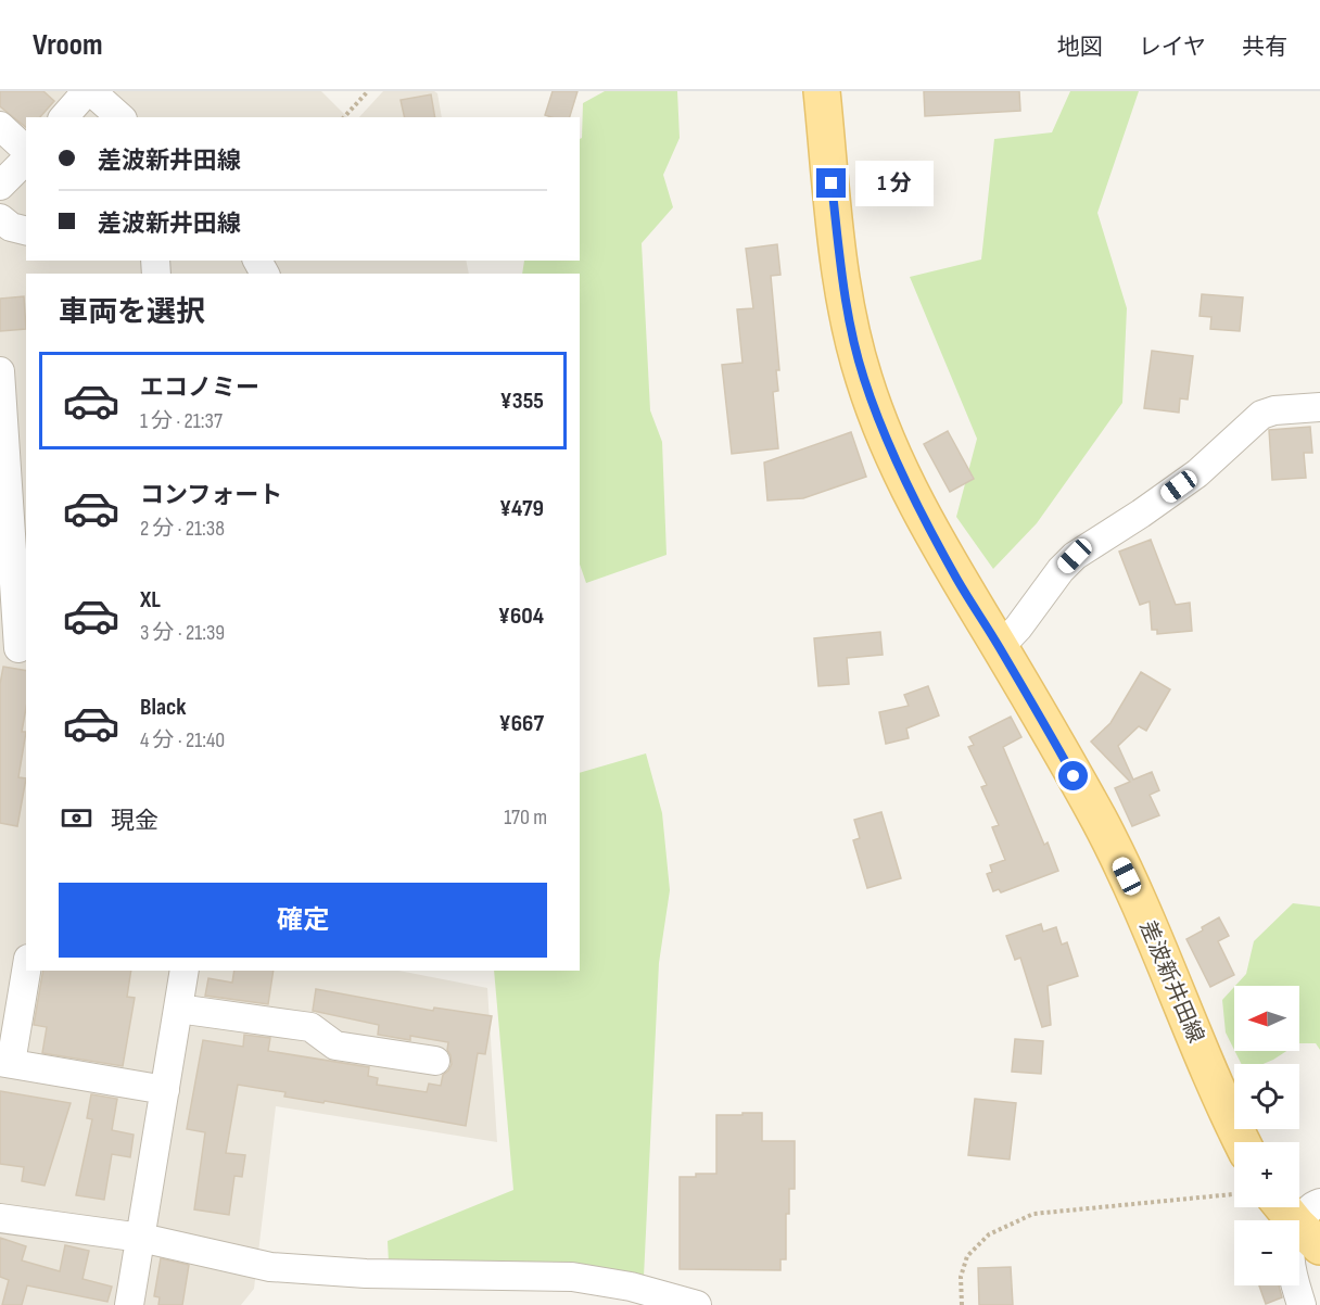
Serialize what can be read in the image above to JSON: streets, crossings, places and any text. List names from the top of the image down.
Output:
{
  "streets": {
    "main road": ["差波新井田線"]
  },
  "north": "left",
  "page": {
    "header": "Vroom",
    "nav": ["地図", "レイヤ", "共有"],
    "banner": ["差波新井田線", "差波新井田線"],
    "bubble": "1 分",
    "heading": "車両を選択",
    "list": [
      {
        "name": "エコノミー",
        "note": "1 分 · 21:37",
        "value": "¥355"
      },
      {
        "name": "コンフォート",
        "note": "2 分 · 21:38",
        "value": "¥479"
      },
      {
        "name": "XL",
        "note": "3 分 · 21:39",
        "value": "¥604"
      },
      {
        "name": "Black",
        "note": "4 分 · 21:40",
        "value": "¥667"
      }
    ],
    "pay": ["現金", "170 m"],
    "buttons": "確定",
    "map_buttons": ["+", "−"]
  }
}
